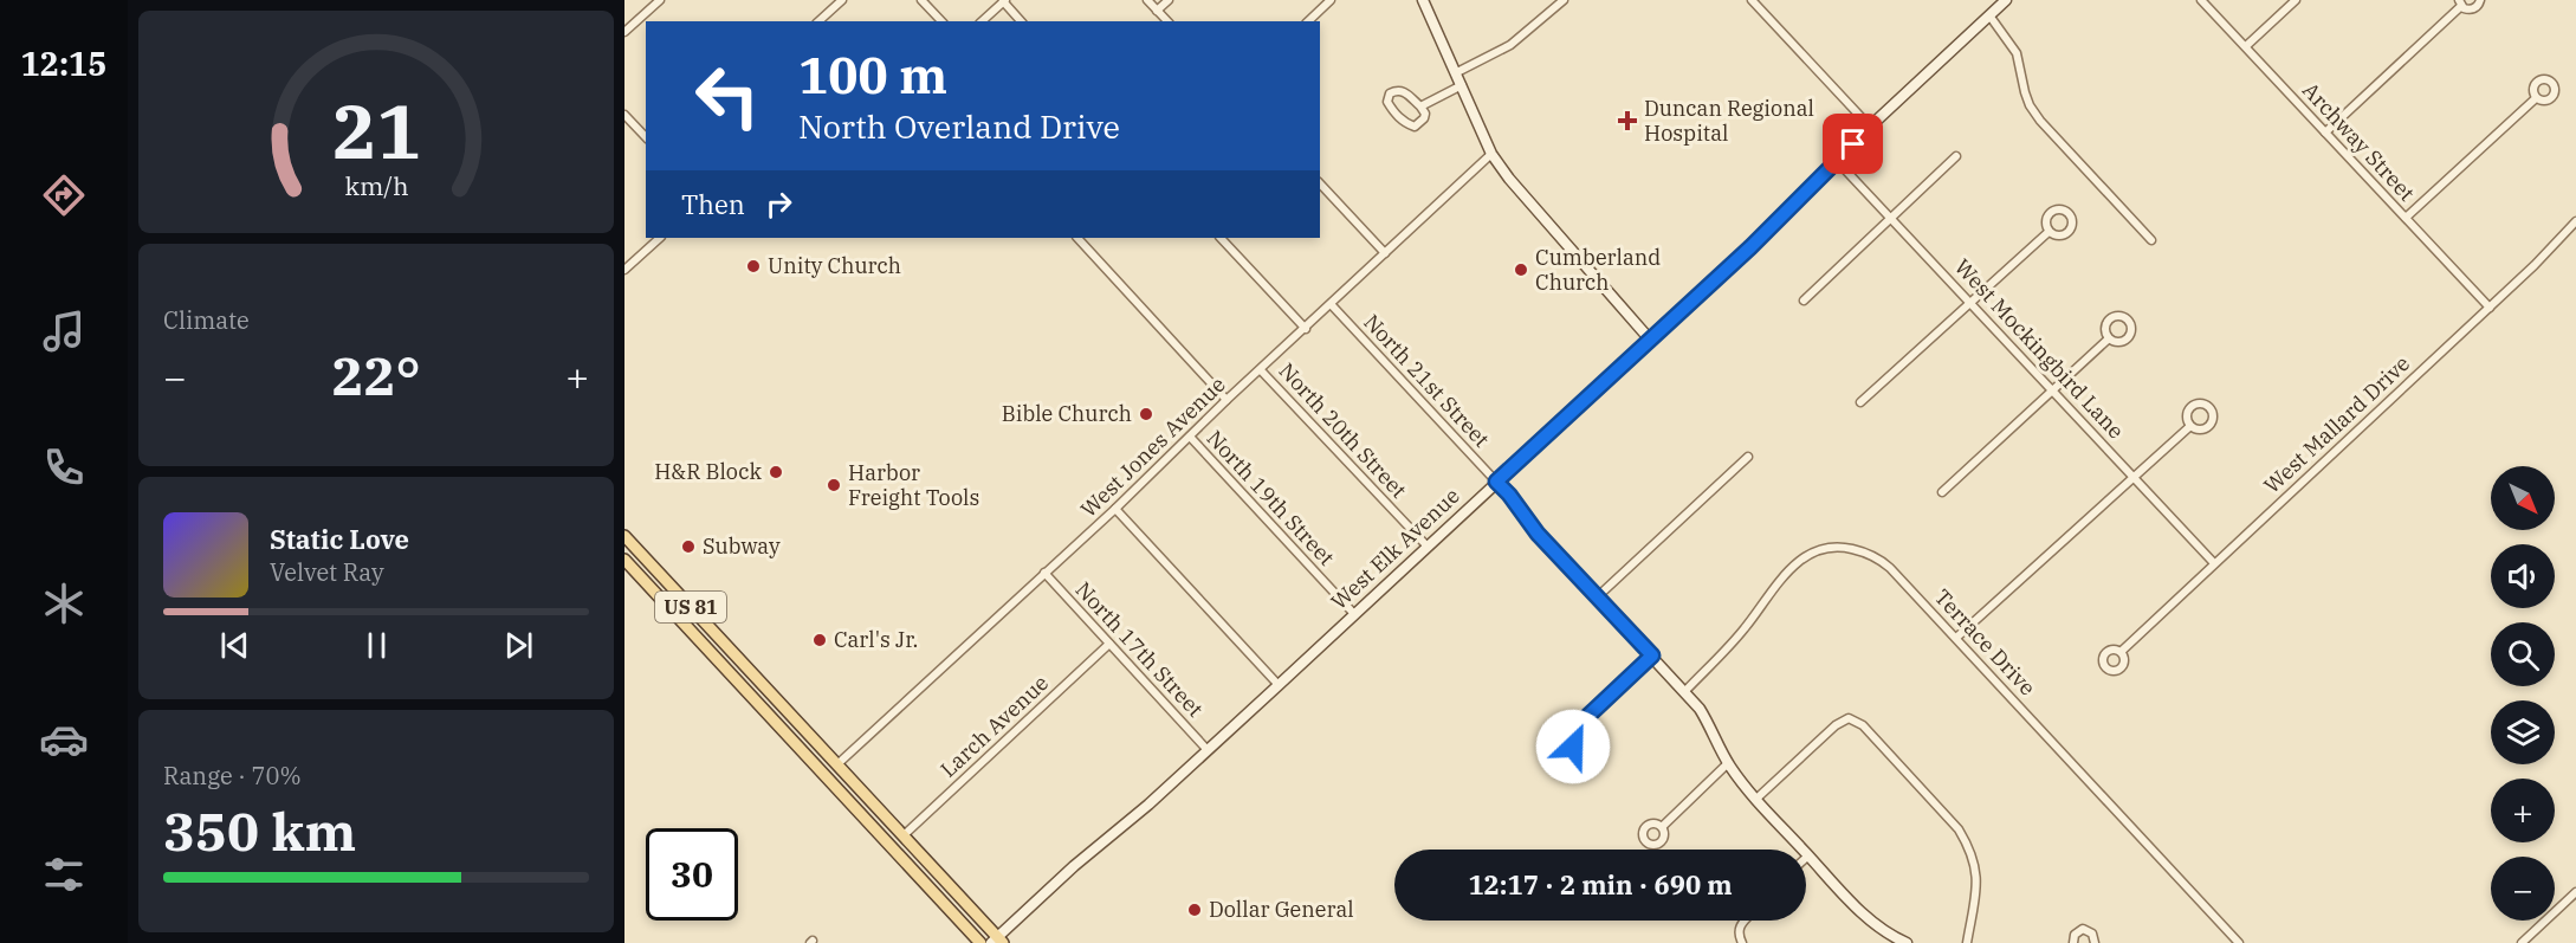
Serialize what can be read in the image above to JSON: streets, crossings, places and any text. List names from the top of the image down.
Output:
{
  "streets": {
    "main road": ["West Elk Avenue", "US 81"],
    "street": [
      "Archway Street",
      "West Mockingbird Lane",
      "North 21st Street",
      "West Mallard Drive",
      "North 20th Street",
      "West Jones Avenue",
      "North 19th Street",
      "Terrace Drive",
      "North 17th Street",
      "Larch Avenue"
    ]
  },
  "crossings": [
    ["Archway Street", "West Mallard Drive"],
    ["West Mockingbird Lane", "West Mallard Drive"],
    ["West Mockingbird Lane", "West Elk Avenue"],
    ["North 21st Street", "West Jones Avenue"],
    ["North 21st Street", "West Elk Avenue"],
    ["North 20th Street", "West Jones Avenue"],
    ["North 20th Street", "West Elk Avenue"],
    ["West Jones Avenue", "North 19th Street"],
    ["West Jones Avenue", "US 81"],
    ["West Jones Avenue", "North 17th Street"],
    ["North 19th Street", "West Elk Avenue"],
    ["West Elk Avenue", "US 81"],
    ["West Elk Avenue", "North 17th Street"],
    ["US 81", "Larch Avenue"],
    ["North 17th Street", "Larch Avenue"]
  ],
  "places": {
    "health": ["Duncan Regional Hospital"],
    "other": [
      "Unity Church",
      "Cumberland Church",
      "Bible Church",
      "H&R Block",
      "Harbor Freight Tools",
      "Subway",
      "Carl's Jr.",
      "Dollar General"
    ]
  },
  "north": "bottom right",
  "page": {
    "tabs": "12:15",
    "turn": ["100 m", "North Overland Drive"],
    "then": "Then",
    "tile": [
      "Climate",
      ["Range · 70%", "350 km"]
    ],
    "heat": ["−", "22°", "+"],
    "map_buttons": ["+", "−"],
    "song": ["Static Love", "Velvet Ray"],
    "limit": "30",
    "trip": "12:17 · 2 min · 690 m",
    "gauge": ["21", "km/h"]
  }
}
